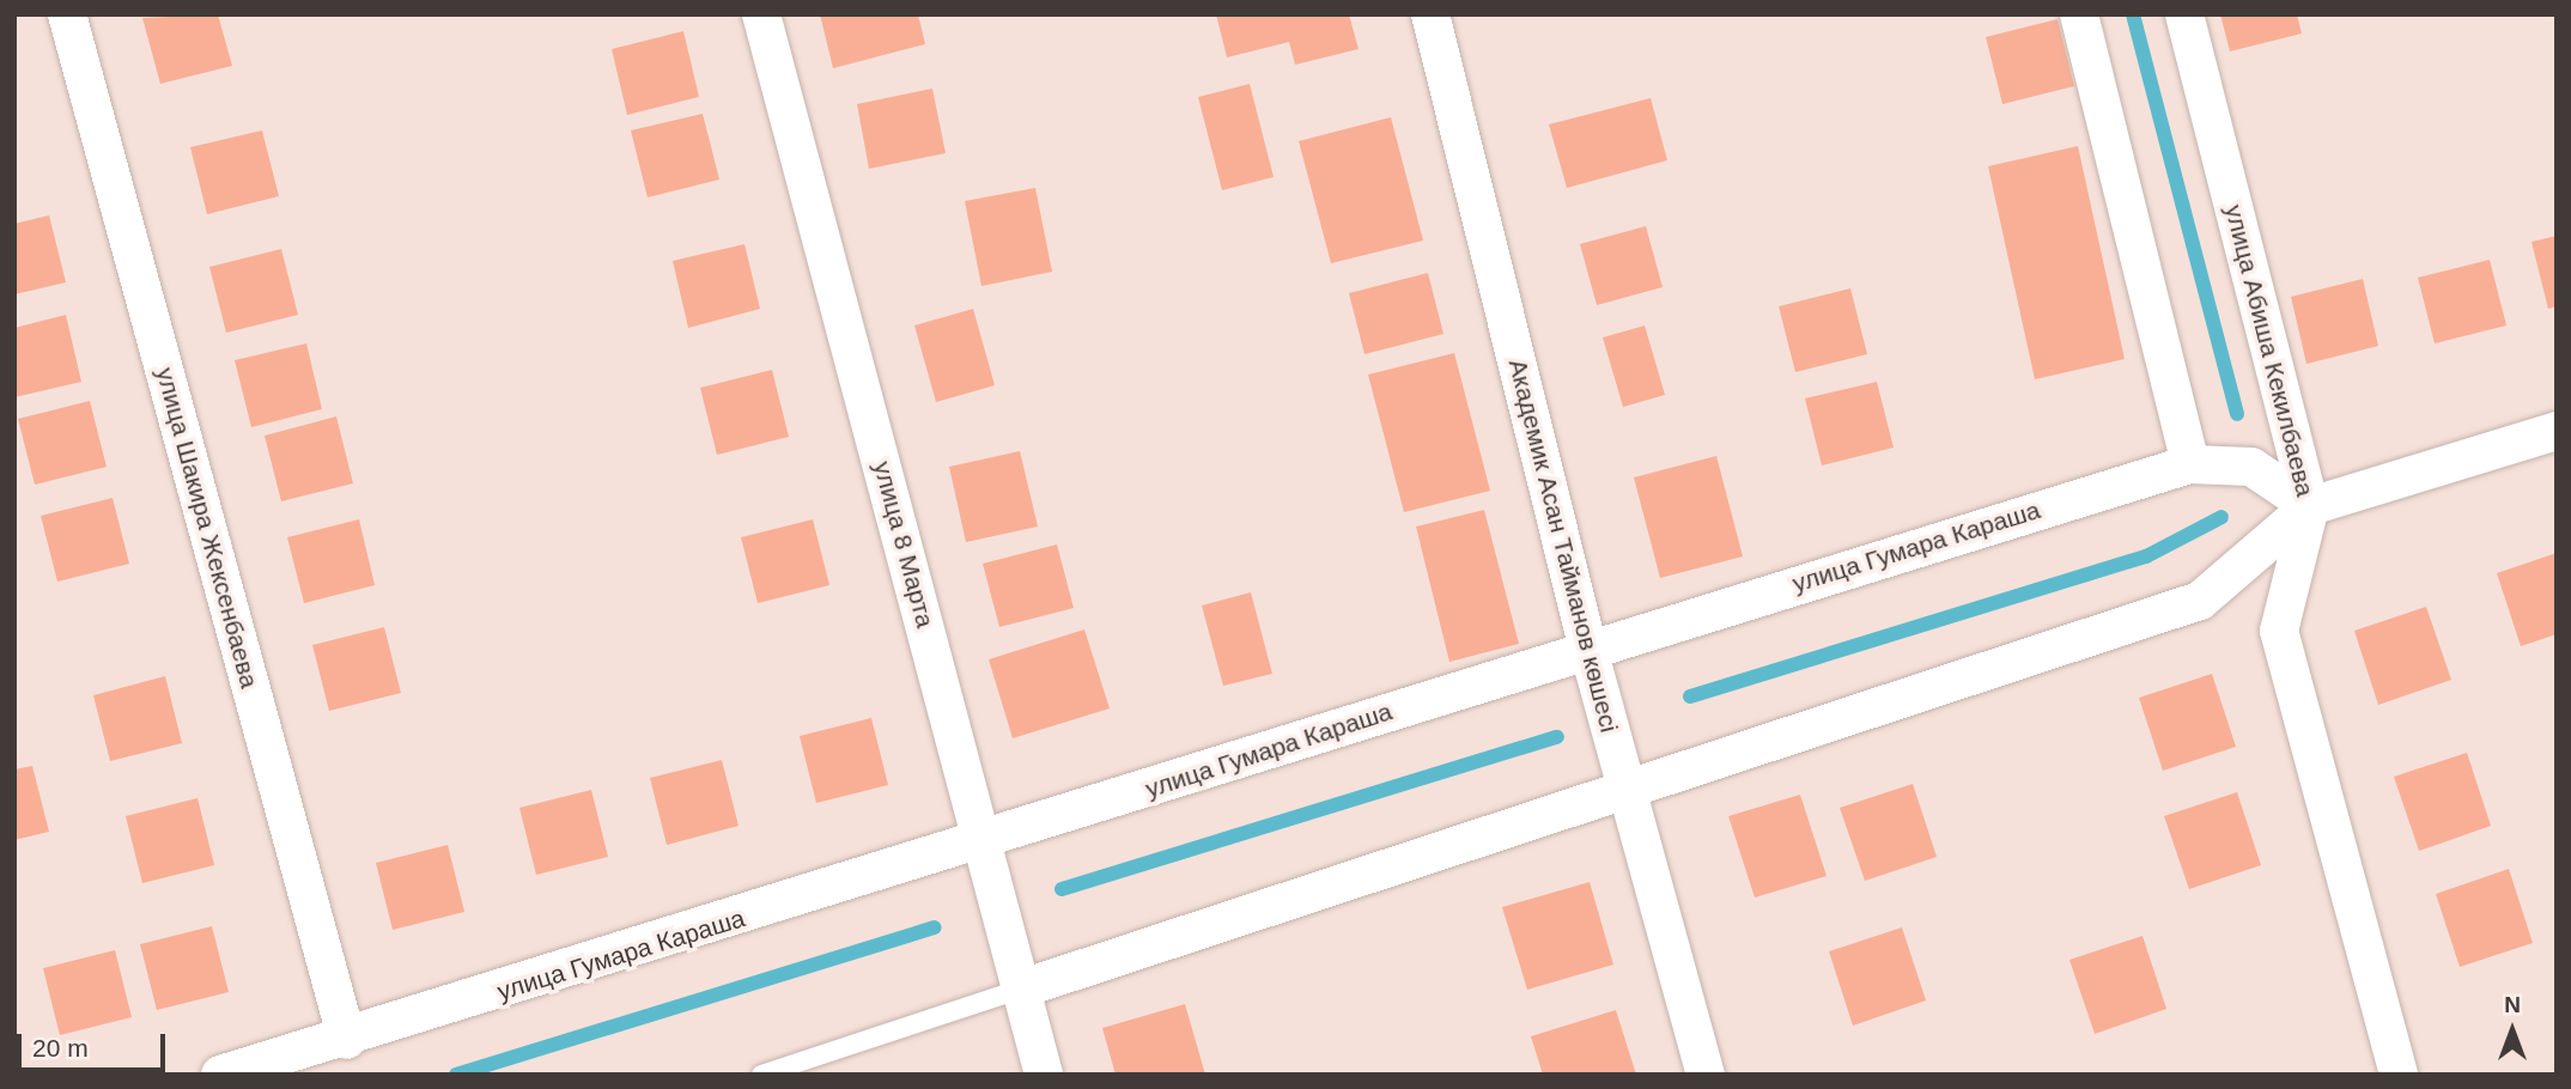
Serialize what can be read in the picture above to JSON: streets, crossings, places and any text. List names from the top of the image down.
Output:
{
  "streets": {
    "street": [
      "улица Абиша Кекилбаева",
      "улица Шакира Жексенбаева",
      "улица 8 Марта",
      "Академик Асан Тайманов көшесі",
      "улица Гумара Караша"
    ]
  },
  "crossings": [
    ["улица Абиша Кекилбаева", "улица Гумара Караша"],
    ["улица Шакира Жексенбаева", "улица Гумара Караша"],
    ["улица 8 Марта", "улица Гумара Караша"],
    ["Академик Асан Тайманов көшесі", "улица Гумара Караша"]
  ],
  "scale_bar": "20 m",
  "north": "top"
}
